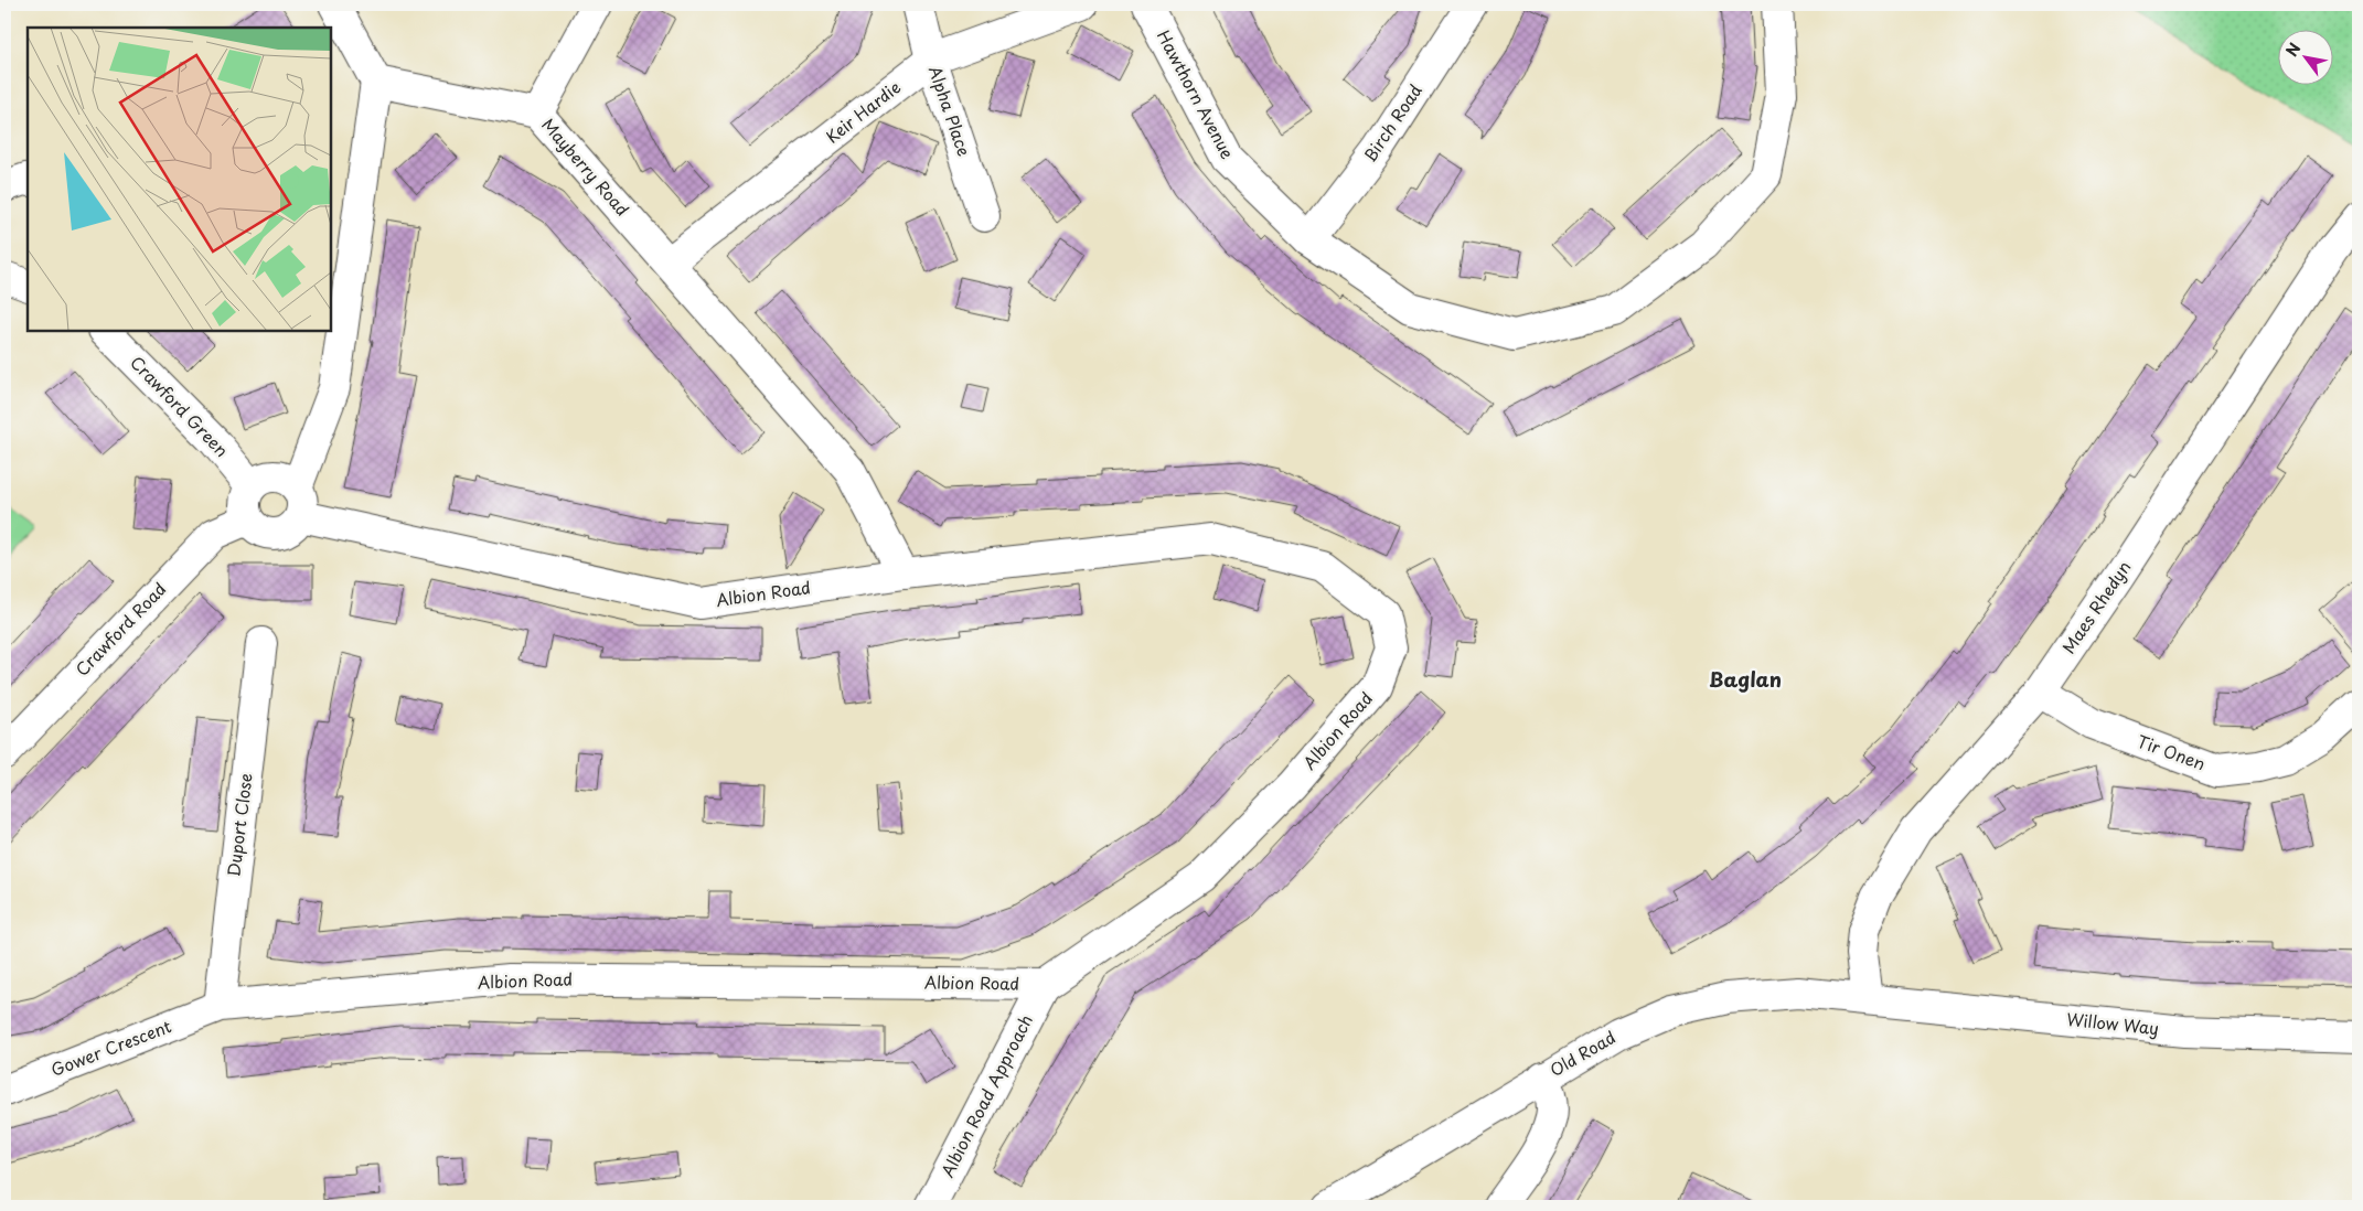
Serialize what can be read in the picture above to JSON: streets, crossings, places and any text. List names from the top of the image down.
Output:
{
  "streets": {
    "street": [
      "Hawthorn Avenue",
      "Alpha Place",
      "Keir Hardie",
      "Birch Road",
      "Mayberry Road",
      "Crawford Green",
      "Albion Road",
      "Maes Rhedyn",
      "Crawford Road",
      "Tir Onen",
      "Duport Close",
      "Willow Way",
      "Gower Crescent",
      "Old Road",
      "Albion Road Approach"
    ]
  },
  "crossings": [
    ["Hawthorn Avenue", "Birch Road"],
    ["Alpha Place", "Keir Hardie"],
    ["Keir Hardie", "Mayberry Road"],
    ["Mayberry Road", "Albion Road"],
    ["Crawford Green", "Albion Road"],
    ["Crawford Green", "Crawford Road"],
    ["Albion Road", "Crawford Road"],
    ["Albion Road", "Duport Close"],
    ["Albion Road", "Gower Crescent"],
    ["Albion Road", "Albion Road Approach"],
    ["Maes Rhedyn", "Tir Onen"],
    ["Maes Rhedyn", "Willow Way"],
    ["Maes Rhedyn", "Old Road"],
    ["Duport Close", "Gower Crescent"],
    ["Willow Way", "Old Road"]
  ],
  "districts": ["Baglan"],
  "north": "top left"
}
